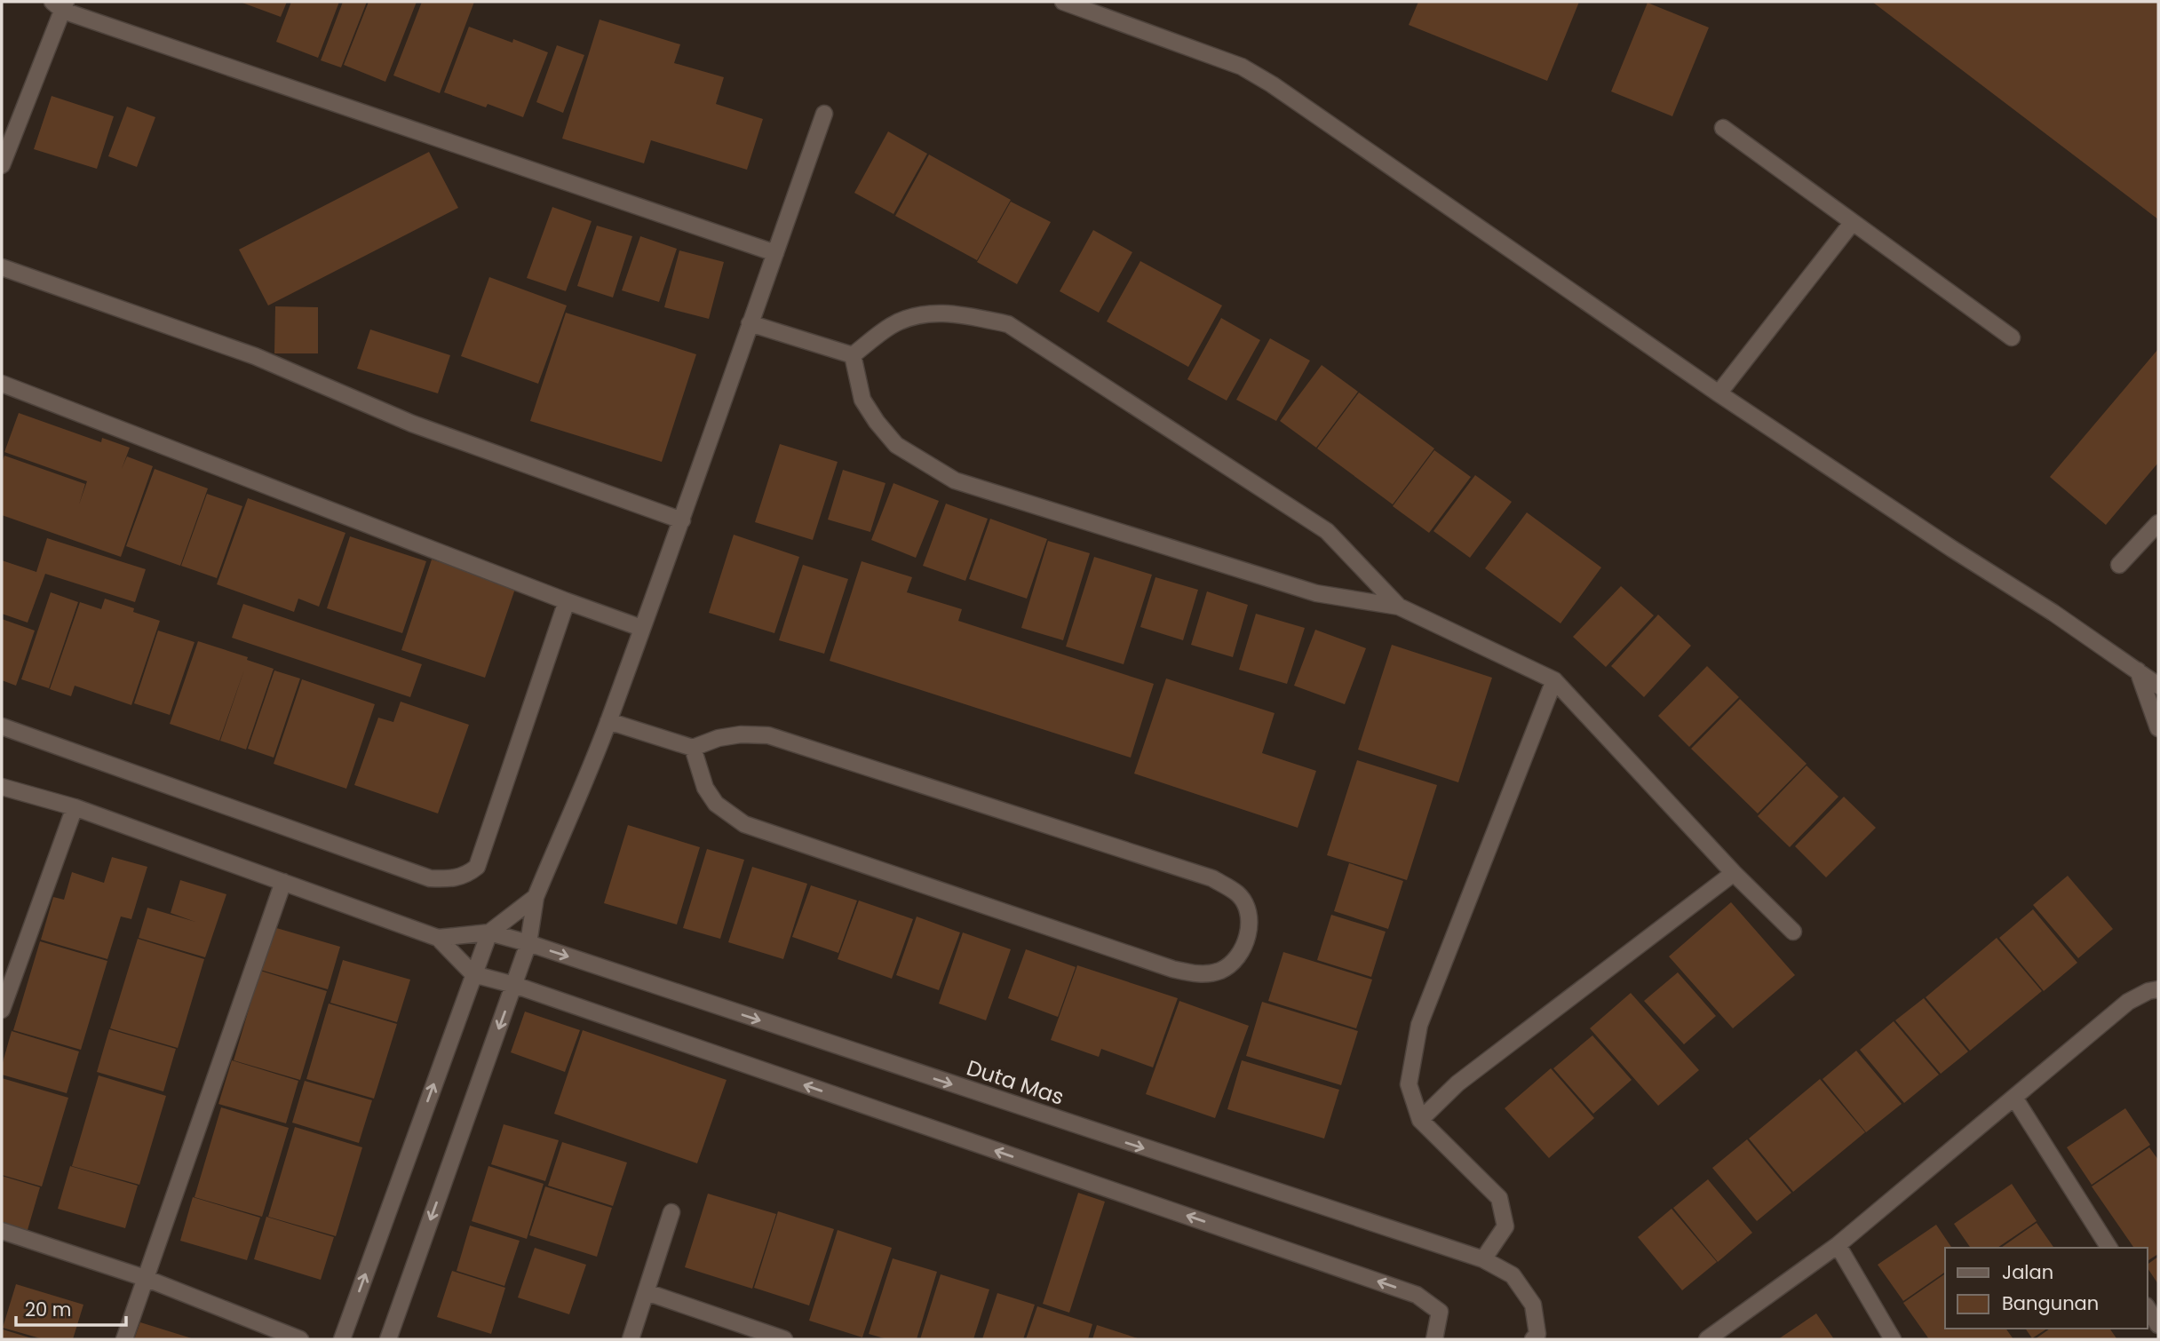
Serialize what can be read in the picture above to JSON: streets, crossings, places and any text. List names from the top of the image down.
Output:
{
  "streets": {
    "street": ["Duta Mas"]
  },
  "legend": ["Jalan", "Bangunan"],
  "scale_bar": "20 m"
}
